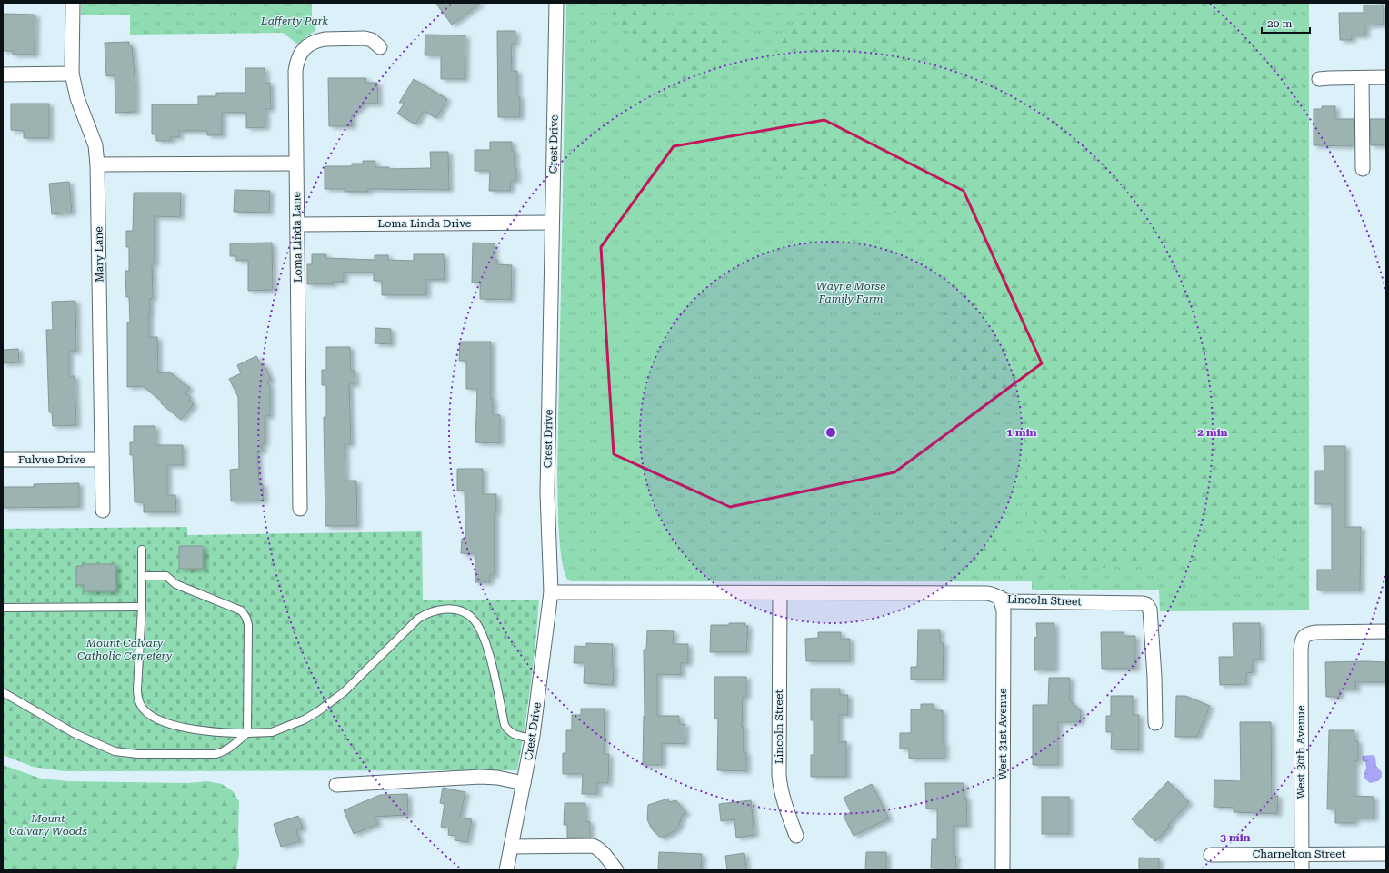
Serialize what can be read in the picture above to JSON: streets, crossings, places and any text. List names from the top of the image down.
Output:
{
  "streets": {
    "street": [
      "Crest Drive",
      "Loma Linda Drive",
      "Loma Linda Lane",
      "Mary Lane",
      "Fulvue Drive",
      "Lincoln Street",
      "West 31st Avenue",
      "West 30th Avenue",
      "Charnelton Street"
    ]
  },
  "crossings": [
    ["Crest Drive", "Loma Linda Drive"],
    ["Crest Drive", "Lincoln Street"],
    ["Loma Linda Drive", "Loma Linda Lane"],
    ["Mary Lane", "Fulvue Drive"],
    ["Lincoln Street", "West 31st Avenue"],
    ["West 30th Avenue", "Charnelton Street"]
  ],
  "parks": [
    "Lafferty Park",
    "Wayne Morse Family Farm",
    "Mount Calvary Catholic Cemetery",
    "Mount Calvary Woods"
  ],
  "scale_bar": "20 m",
  "rings": ["1 min", "2 min", "3 min"]
}
